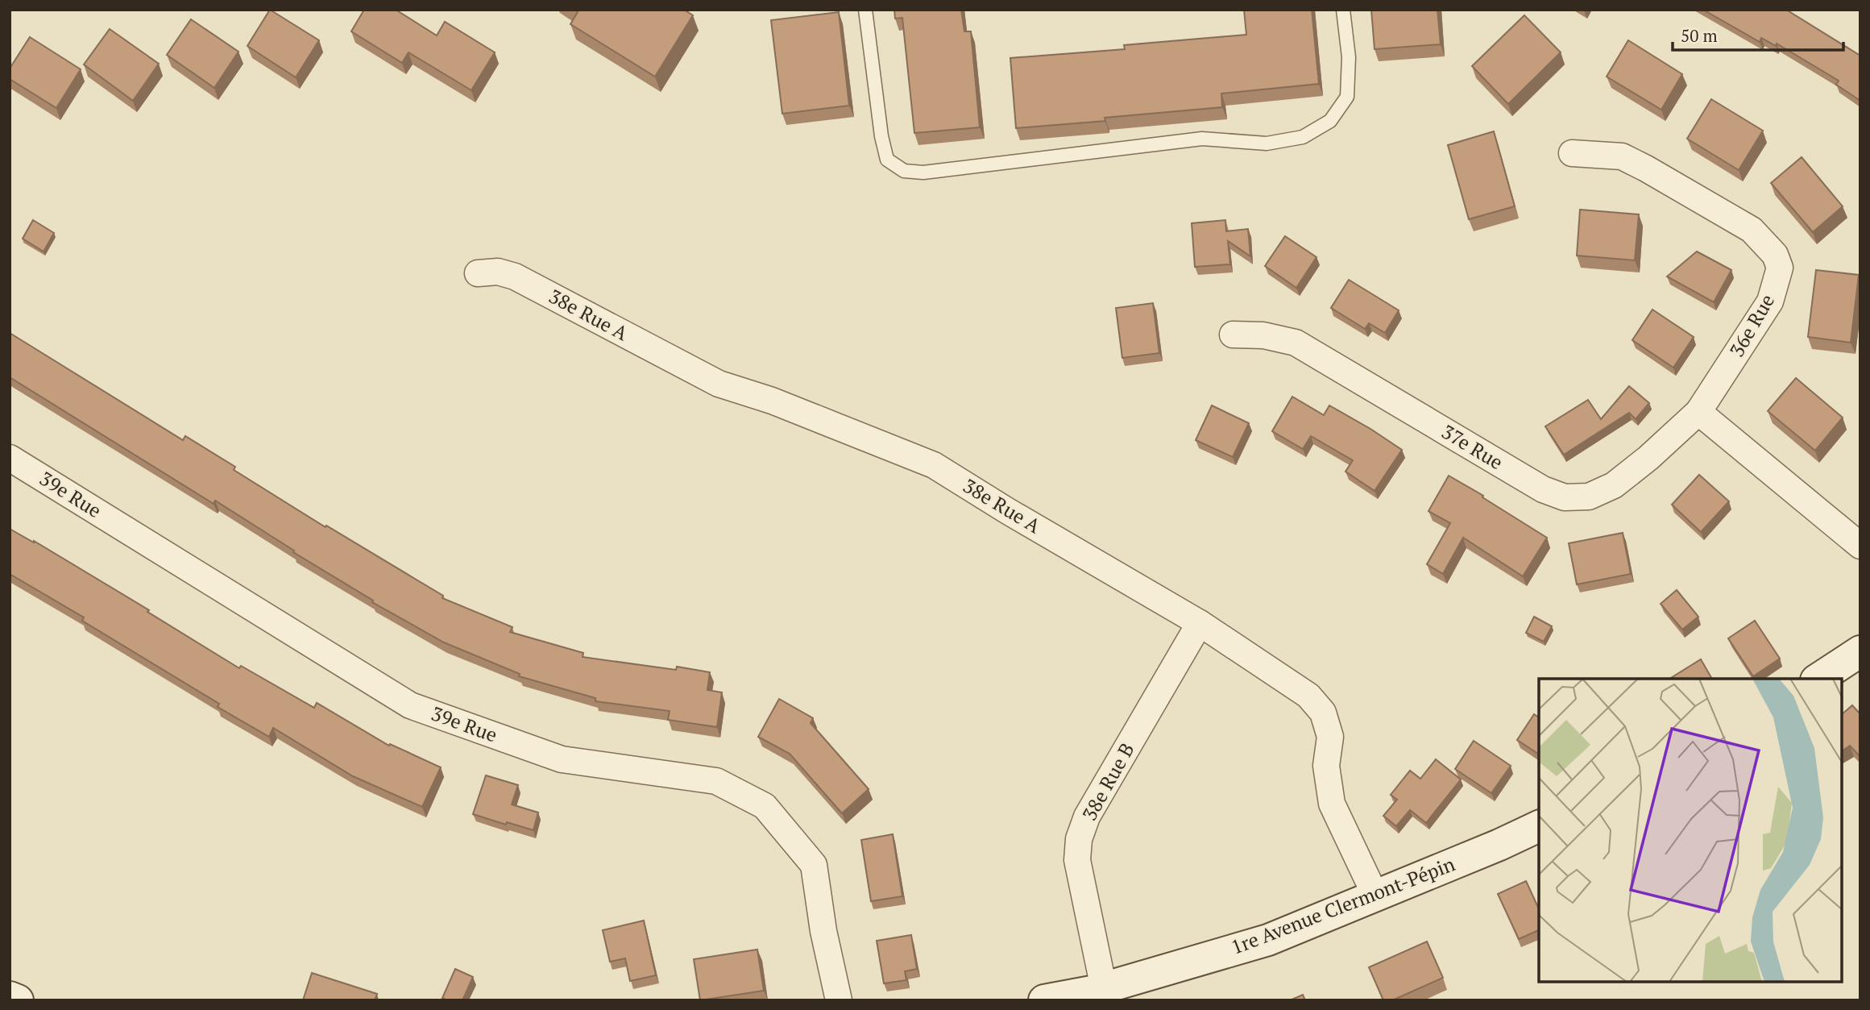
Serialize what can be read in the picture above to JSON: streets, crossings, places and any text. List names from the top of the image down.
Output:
{
  "streets": {
    "street": [
      "38e Rue A",
      "36e Rue",
      "37e Rue",
      "39e Rue",
      "38e Rue B",
      "1re Avenue Clermont-Pépin"
    ]
  },
  "crossings": [
    ["38e Rue A", "38e Rue B"],
    ["38e Rue A", "1re Avenue Clermont-Pépin"],
    ["36e Rue", "37e Rue"],
    ["38e Rue B", "1re Avenue Clermont-Pépin"]
  ],
  "scale_bar": "50 m"
}
